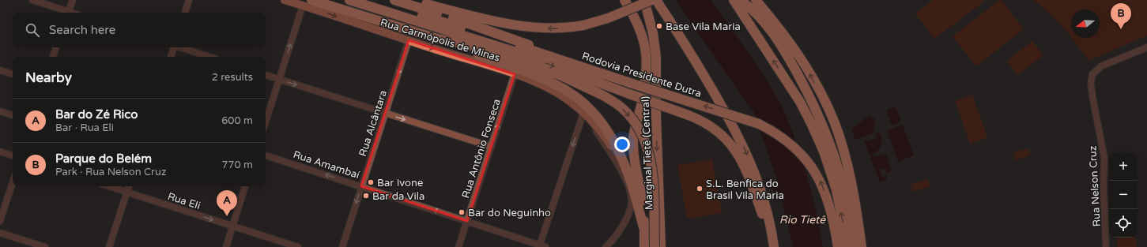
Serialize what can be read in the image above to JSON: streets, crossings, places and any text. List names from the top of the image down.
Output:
{
  "streets": {
    "highway": ["Rodovia Presidente Dutra", "Marginal Tietê (Central)"],
    "main road": ["Rua Carmópolis de Minas"],
    "street": [
      "Rua Alcântara",
      "Rua Antônio Fonseca",
      "Rua Amambaí",
      "Rua Nelson Cruz",
      "Rua Eli"
    ]
  },
  "crossings": [
    ["Rua Carmópolis de Minas", "Rua Alcântara"],
    ["Rua Carmópolis de Minas", "Rua Antônio Fonseca"],
    ["Rua Alcântara", "Rua Amambaí"],
    ["Rua Antônio Fonseca", "Rua Amambaí"]
  ],
  "one_way": [
    "Rua Carmópolis de Minas",
    "Rua Alcântara",
    "Rua Antônio Fonseca",
    "Rua Amambaí",
    "Rua Eli"
  ],
  "water": ["Rio Tietê"],
  "places": [
    "Base Vila Maria",
    "Bar Ivone",
    "S.L. Benfica do Brasil Vila Maria",
    "Bar da Vila",
    "Bar do Neguinho"
  ],
  "north": "left",
  "page": {
    "pins": ["B", "A"],
    "search": "Search here",
    "heading": ["Nearby", "2 results"],
    "list": [
      {
        "mark": "A",
        "name": "Bar do Zé Rico",
        "note": "Bar · Rua Eli",
        "value": "600 m"
      },
      {
        "mark": "B",
        "name": "Parque do Belém",
        "note": "Park · Rua Nelson Cruz",
        "value": "770 m"
      }
    ],
    "map_buttons": ["+", "−"]
  }
}
